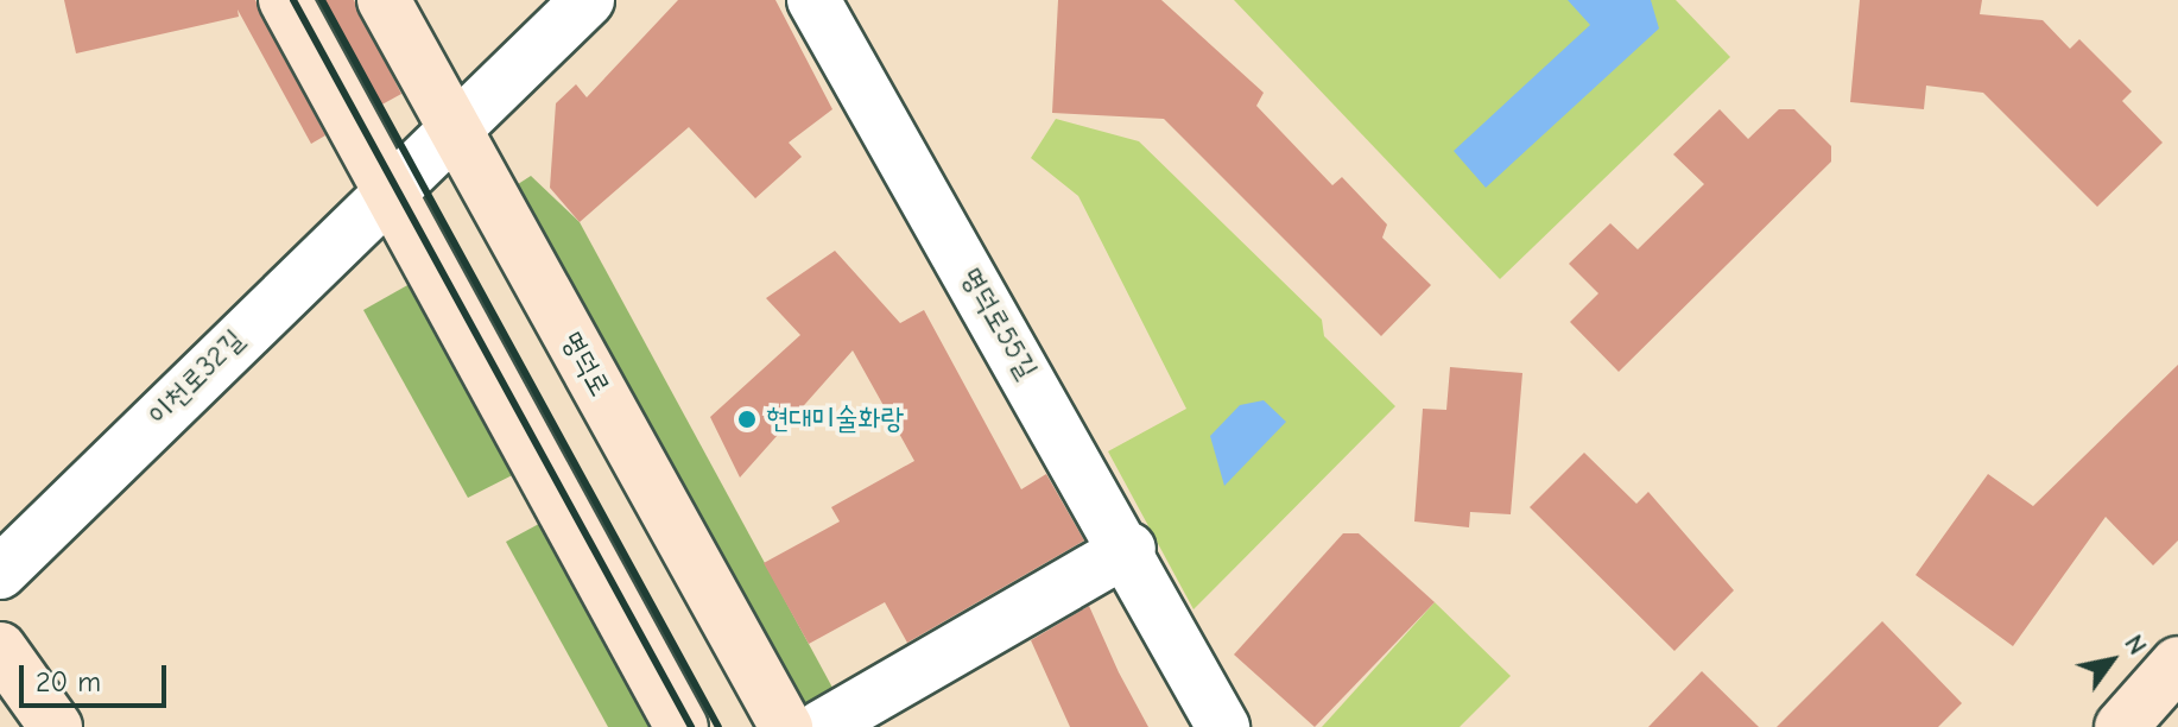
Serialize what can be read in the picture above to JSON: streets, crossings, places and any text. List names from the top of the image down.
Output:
{
  "streets": {
    "main road": ["명덕로"],
    "street": ["명덕로55길", "이천로32길"]
  },
  "places": ["현대미술화랑"],
  "scale_bar": "20 m",
  "north": "top right"
}
